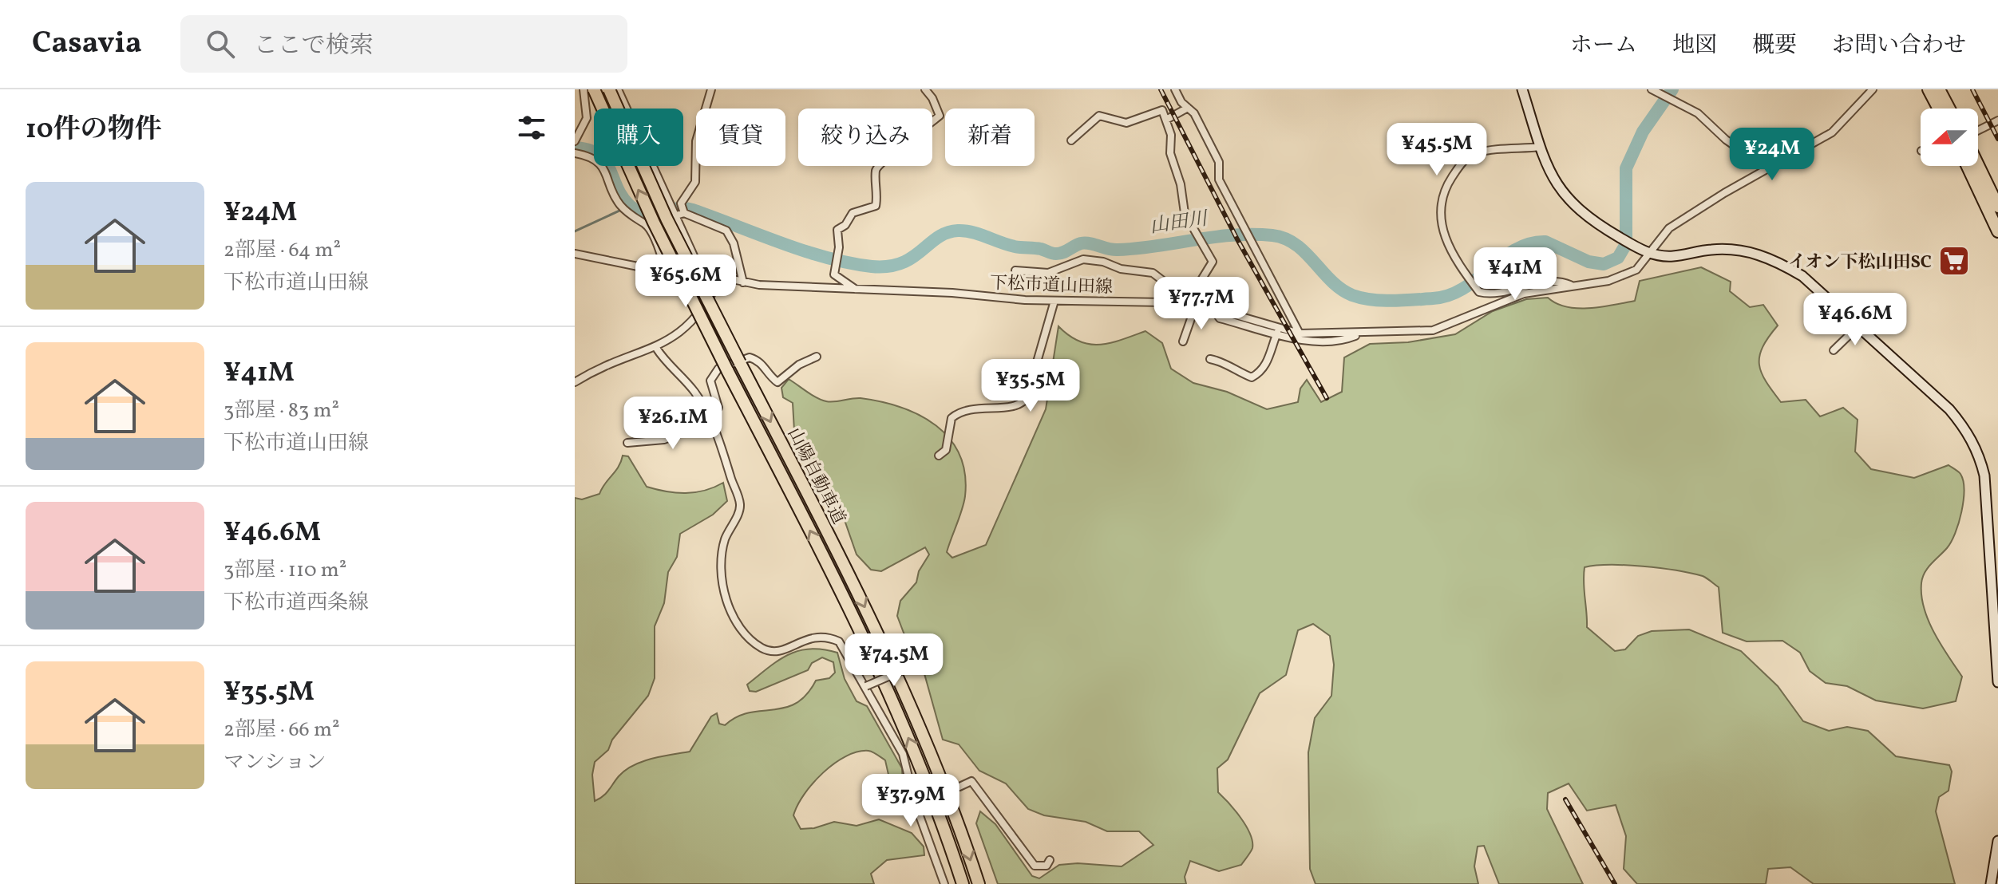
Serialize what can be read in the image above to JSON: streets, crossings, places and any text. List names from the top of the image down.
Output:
{
  "streets": {
    "highway": ["山陽自動車道"],
    "street": ["下松市道山田線"]
  },
  "water": ["山田川"],
  "places": {
    "supermarket": ["イオン下松山田SC"]
  },
  "north": "left",
  "page": {
    "header": "Casavia",
    "search": "ここで検索",
    "nav": [
      "ホーム",
      "地図",
      "概要",
      "お問い合わせ"
    ],
    "heading": "10件の物件",
    "chip": [
      "購入",
      "賃貸",
      "絞り込み",
      "新着"
    ],
    "price": [
      "¥45.5M",
      "¥24M",
      "¥41M",
      "¥65.6M",
      "¥77.7M",
      "¥46.6M",
      "¥35.5M",
      "¥26.1M",
      "¥74.5M",
      "¥37.9M"
    ],
    "list": [
      {
        "name": "¥24M",
        "note": "2部屋 · 64 m² · 下松市道山田線"
      },
      {
        "name": "¥41M",
        "note": "3部屋 · 83 m² · 下松市道山田線"
      },
      {
        "name": "¥46.6M",
        "note": "3部屋 · 110 m² · 下松市道西条線"
      },
      {
        "name": "¥35.5M",
        "note": "2部屋 · 66 m² · マンション"
      }
    ]
  }
}
